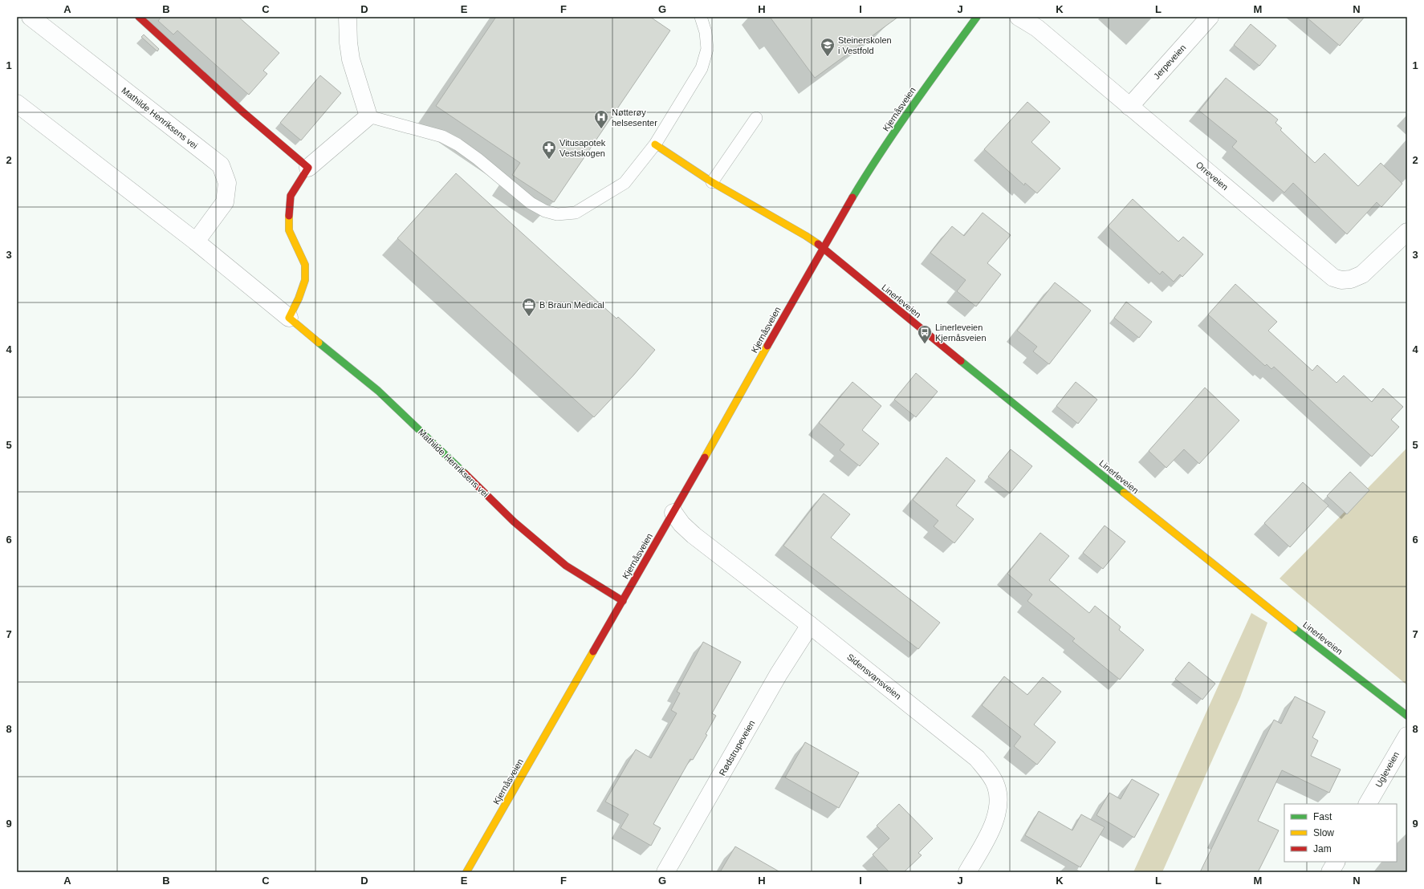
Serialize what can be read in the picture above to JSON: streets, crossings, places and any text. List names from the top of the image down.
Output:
{
  "streets": {
    "street": [
      "Jerpeveien",
      "Kjernåsveien",
      "Mathilde Henriksens vei",
      "Orreveien",
      "Linerleveien",
      "Sidensvansveien",
      "Rødstrupeveien",
      "Ugleveien"
    ]
  },
  "crossings": [
    ["Jerpeveien", "Orreveien"],
    ["Kjernåsveien", "Mathilde Henriksens vei"],
    ["Kjernåsveien", "Linerleveien"],
    ["Kjernåsveien", "Sidensvansveien"],
    ["Sidensvansveien", "Rødstrupeveien"]
  ],
  "places": {
    "school or university": ["Steinerskolen i Vestfold"],
    "hospital": ["Nøtterøy helsesenter"],
    "pharmacy": ["Vitusapotek Vestskogen"],
    "office": ["B Braun Medical"],
    "bus stop": ["Linerleveien Kjernåsveien"]
  },
  "legend": ["Fast", "Slow", "Jam"],
  "grid": {
    "columns": [
      "A",
      "B",
      "C",
      "D",
      "E",
      "F",
      "G",
      "H",
      "I",
      "J",
      "K",
      "L",
      "M",
      "N"
    ],
    "rows": [
      "1",
      "2",
      "3",
      "4",
      "5",
      "6",
      "7",
      "8",
      "9"
    ]
  }
}
